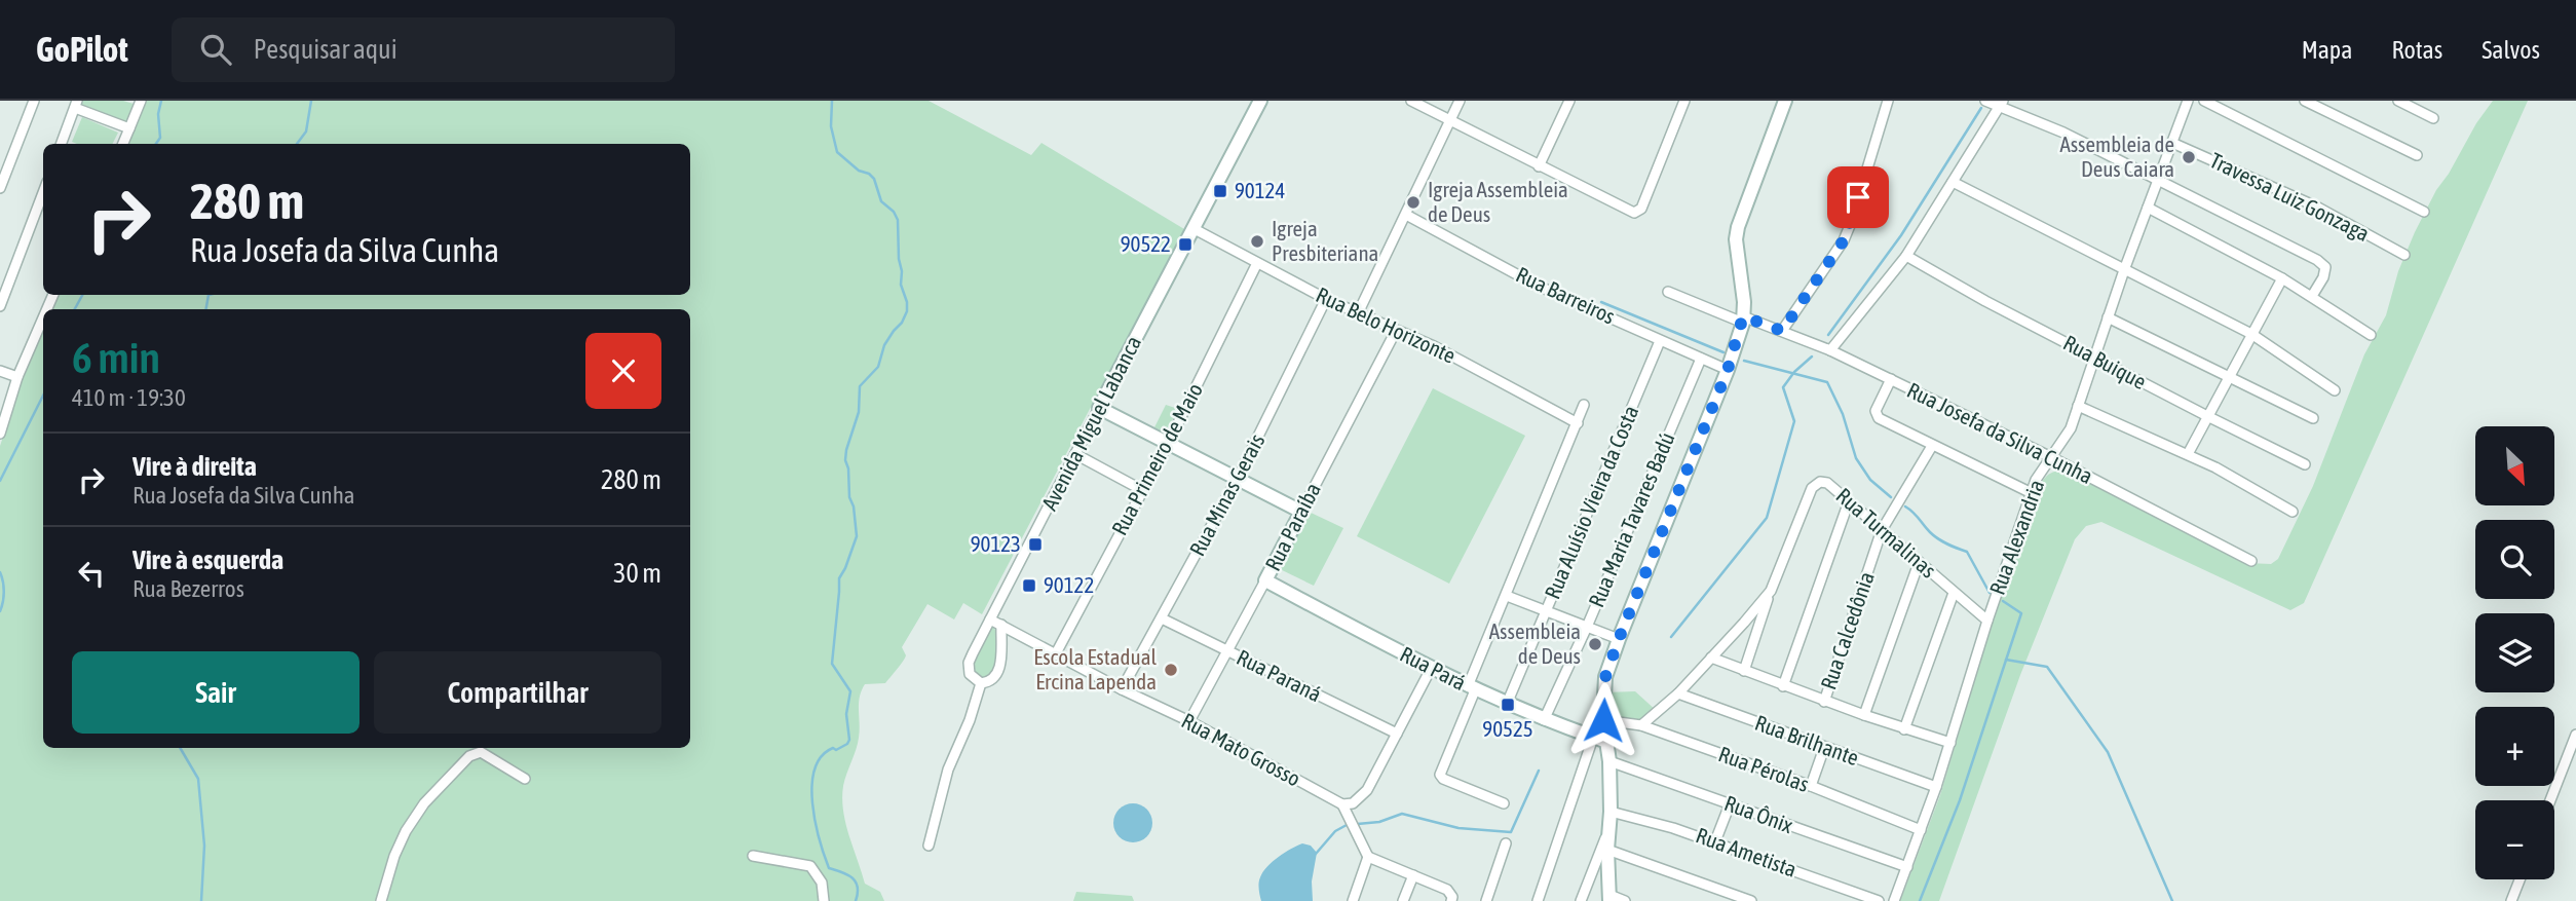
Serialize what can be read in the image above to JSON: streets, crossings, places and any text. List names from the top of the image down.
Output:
{
  "streets": {
    "main road": ["Avenida Miguel Labanca", "Rua Paraíba", "Rua Pará"],
    "street": [
      "Travessa Luiz Gonzaga",
      "Rua Barreiros",
      "Rua Belo Horizonte",
      "Rua Buique",
      "Rua Josefa da Silva Cunha",
      "Rua Primeiro de Maio",
      "Rua Minas Gerais",
      "Rua Aluísio Vieira da Costa",
      "Rua Maria Tavares Badú",
      "Rua Turmalinas",
      "Rua Alexandria",
      "Rua Calcedônia",
      "Rua Paraná",
      "Rua Brilhante",
      "Rua Mato Grosso",
      "Rua Pérolas",
      "Rua Ônix",
      "Rua Ametista"
    ]
  },
  "crossings": [
    ["Travessa Luiz Gonzaga", "Rua Alexandria"],
    ["Rua Barreiros", "Rua Aluísio Vieira da Costa"],
    ["Rua Barreiros", "Rua Maria Tavares Badú"],
    ["Rua Belo Horizonte", "Avenida Miguel Labanca"],
    ["Rua Belo Horizonte", "Rua Primeiro de Maio"],
    ["Rua Belo Horizonte", "Rua Minas Gerais"],
    ["Rua Belo Horizonte", "Rua Paraíba"],
    ["Rua Buique", "Rua Alexandria"],
    ["Avenida Miguel Labanca", "Rua Mato Grosso"],
    ["Rua Josefa da Silva Cunha", "Rua Alexandria"],
    ["Rua Primeiro de Maio", "Rua Mato Grosso"],
    ["Rua Minas Gerais", "Rua Paraná"],
    ["Rua Minas Gerais", "Rua Mato Grosso"],
    ["Rua Aluísio Vieira da Costa", "Rua Pará"],
    ["Rua Maria Tavares Badú", "Rua Pará"],
    ["Rua Paraíba", "Rua Pará"],
    ["Rua Paraíba", "Rua Paraná"],
    ["Rua Paraíba", "Rua Mato Grosso"],
    ["Rua Turmalinas", "Rua Alexandria"],
    ["Rua Turmalinas", "Rua Calcedônia"],
    ["Rua Turmalinas", "Rua Brilhante"],
    ["Rua Turmalinas", "Rua Pérolas"],
    ["Rua Alexandria", "Rua Brilhante"],
    ["Rua Alexandria", "Rua Pérolas"],
    ["Rua Alexandria", "Rua Ônix"]
  ],
  "places": {
    "other": [
      "Assembleia de Deus Caiara",
      "Igreja Assembleia de Deus",
      "Igreja Presbiteriana",
      "Assembleia de Deus",
      "Escola Estadual Ercina Lapenda"
    ],
    "transit": [
      "90124",
      "90522",
      "90123",
      "90122",
      "90525"
    ]
  },
  "north": "bottom right",
  "page": {
    "header": "GoPilot",
    "search": "Pesquisar aqui",
    "nav": ["Mapa", "Rotas", "Salvos"],
    "turn": ["280 m", "Rua Josefa da Silva Cunha"],
    "heading": ["6 min", "410 m · 19:30"],
    "map_buttons": ["+", "−"],
    "list": [
      {
        "name": "Vire à direita",
        "note": "Rua Josefa da Silva Cunha",
        "value": "280 m"
      },
      {
        "name": "Vire à esquerda",
        "note": "Rua Bezerros",
        "value": "30 m"
      }
    ],
    "buttons": ["Sair", "Compartilhar"]
  }
}
